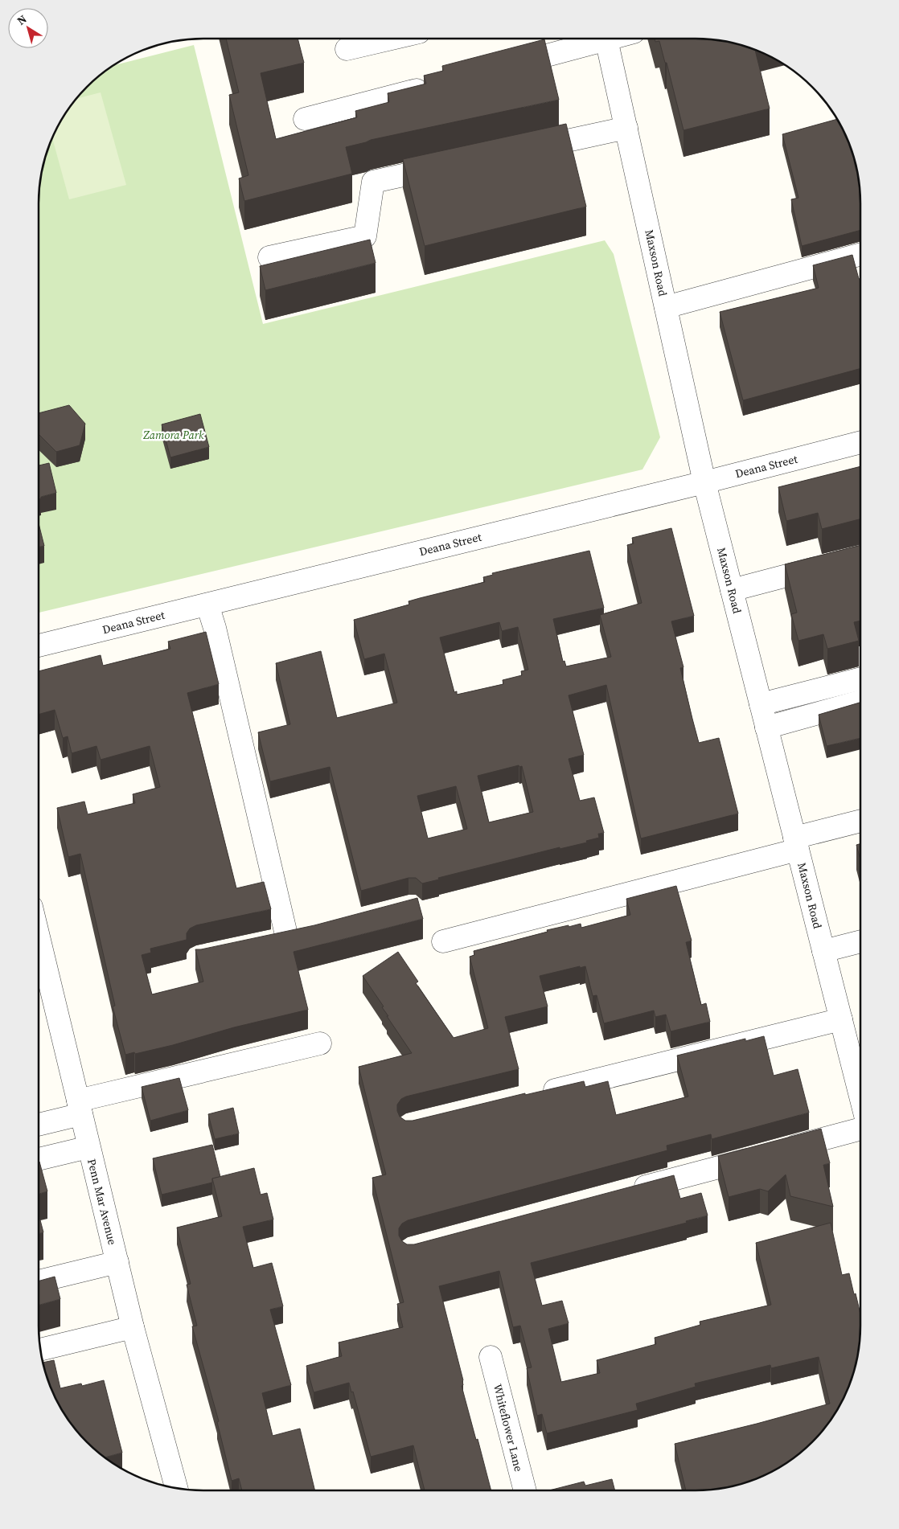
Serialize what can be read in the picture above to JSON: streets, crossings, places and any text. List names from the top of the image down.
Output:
{
  "streets": {
    "street": [
      "Maxson Road",
      "Deana Street",
      "Penn Mar Avenue",
      "Whiteflower Lane"
    ]
  },
  "crossings": [
    ["Maxson Road", "Deana Street"]
  ],
  "parks": ["Zamora Park"],
  "north": "top left"
}
